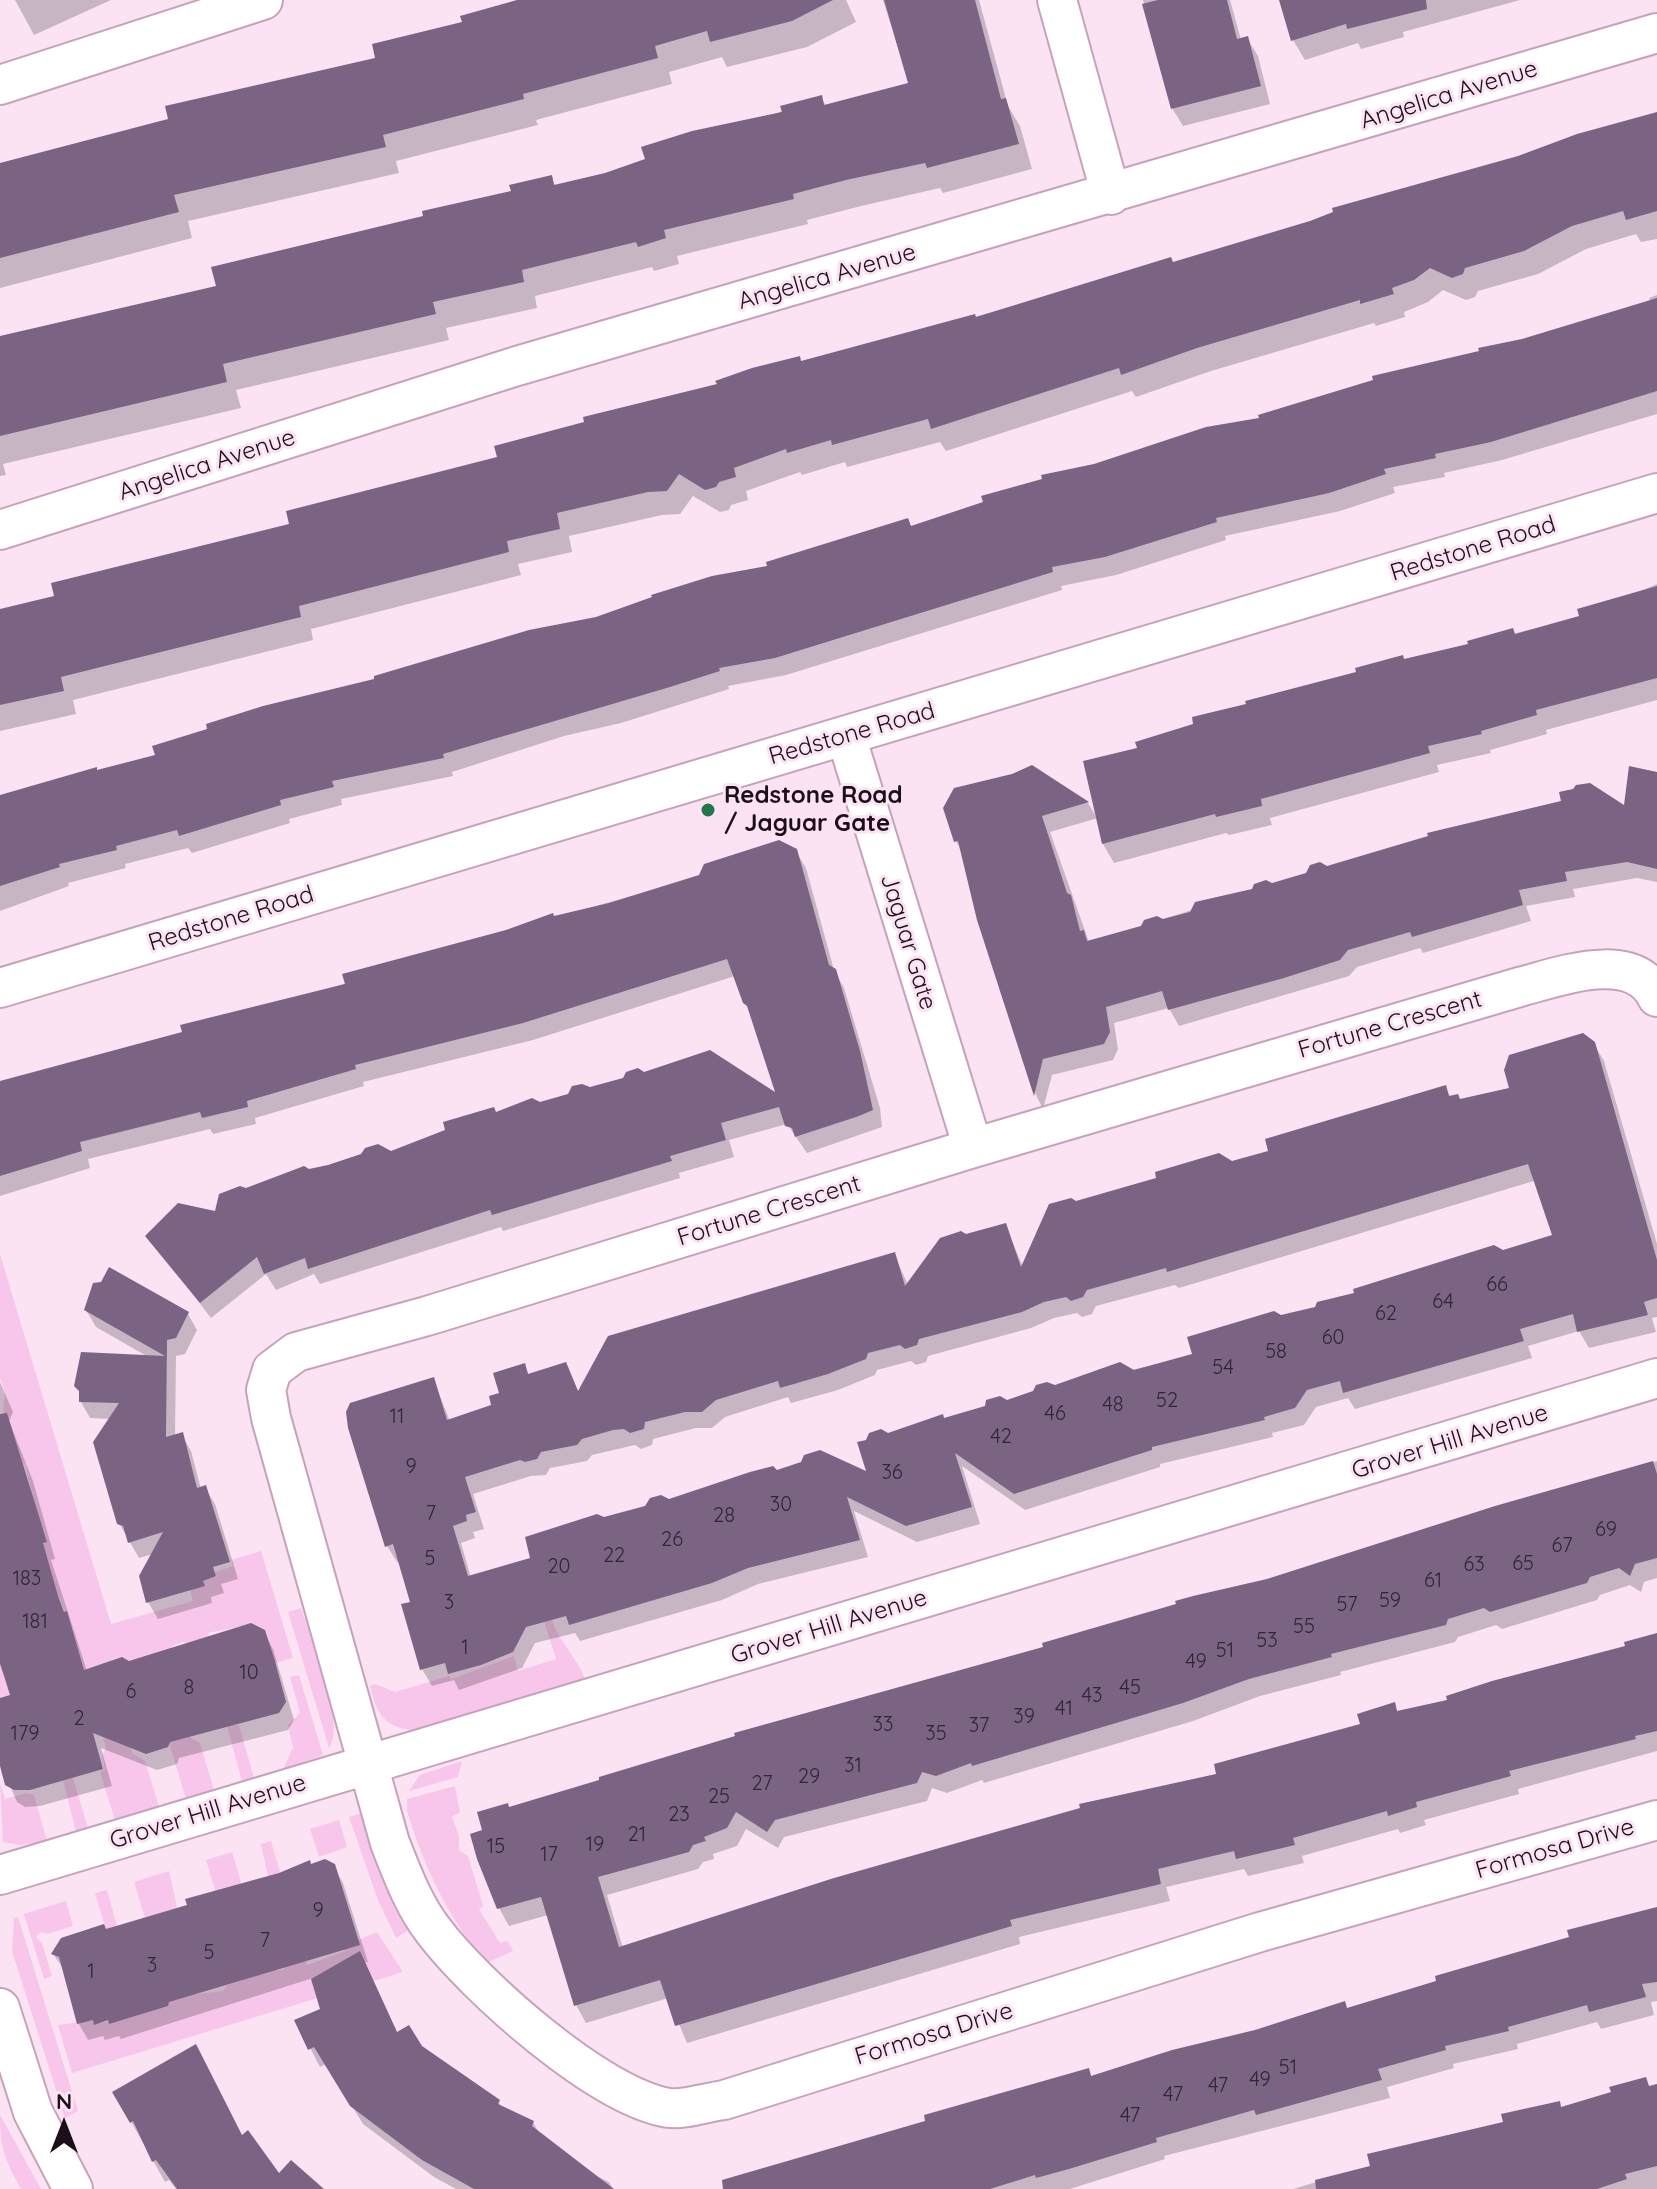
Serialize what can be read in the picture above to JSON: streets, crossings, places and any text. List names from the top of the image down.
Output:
{
  "streets": {
    "street": [
      "Angelica Avenue",
      "Redstone Road",
      "Jaguar Gate",
      "Fortune Crescent",
      "Grover Hill Avenue",
      "Formosa Drive"
    ]
  },
  "crossings": [
    ["Redstone Road", "Jaguar Gate"],
    ["Jaguar Gate", "Fortune Crescent"],
    ["Fortune Crescent", "Grover Hill Avenue"],
    ["Fortune Crescent", "Formosa Drive"],
    ["Grover Hill Avenue", "Formosa Drive"]
  ],
  "places": ["Redstone Road / Jaguar Gate"],
  "house_numbers": [
    "66",
    "64",
    "62",
    "60",
    "58",
    "54",
    "52",
    "48",
    "46",
    "11",
    "42",
    "9",
    "36",
    "30",
    "7",
    "28",
    "69",
    "26",
    "67",
    "22",
    "5",
    "65",
    "63",
    "20",
    "183",
    "61",
    "59",
    "3",
    "57",
    "181",
    "55",
    "53",
    "1",
    "51",
    "49",
    "10",
    "8",
    "45",
    "6",
    "43",
    "41",
    "39",
    "2",
    "33",
    "37",
    "179",
    "35",
    "31",
    "29",
    "27",
    "25",
    "23",
    "21",
    "19",
    "15",
    "17",
    "9",
    "7",
    "5",
    "3",
    "1",
    "51",
    "49",
    "47",
    "47",
    "47"
  ],
  "north": "top"
}
